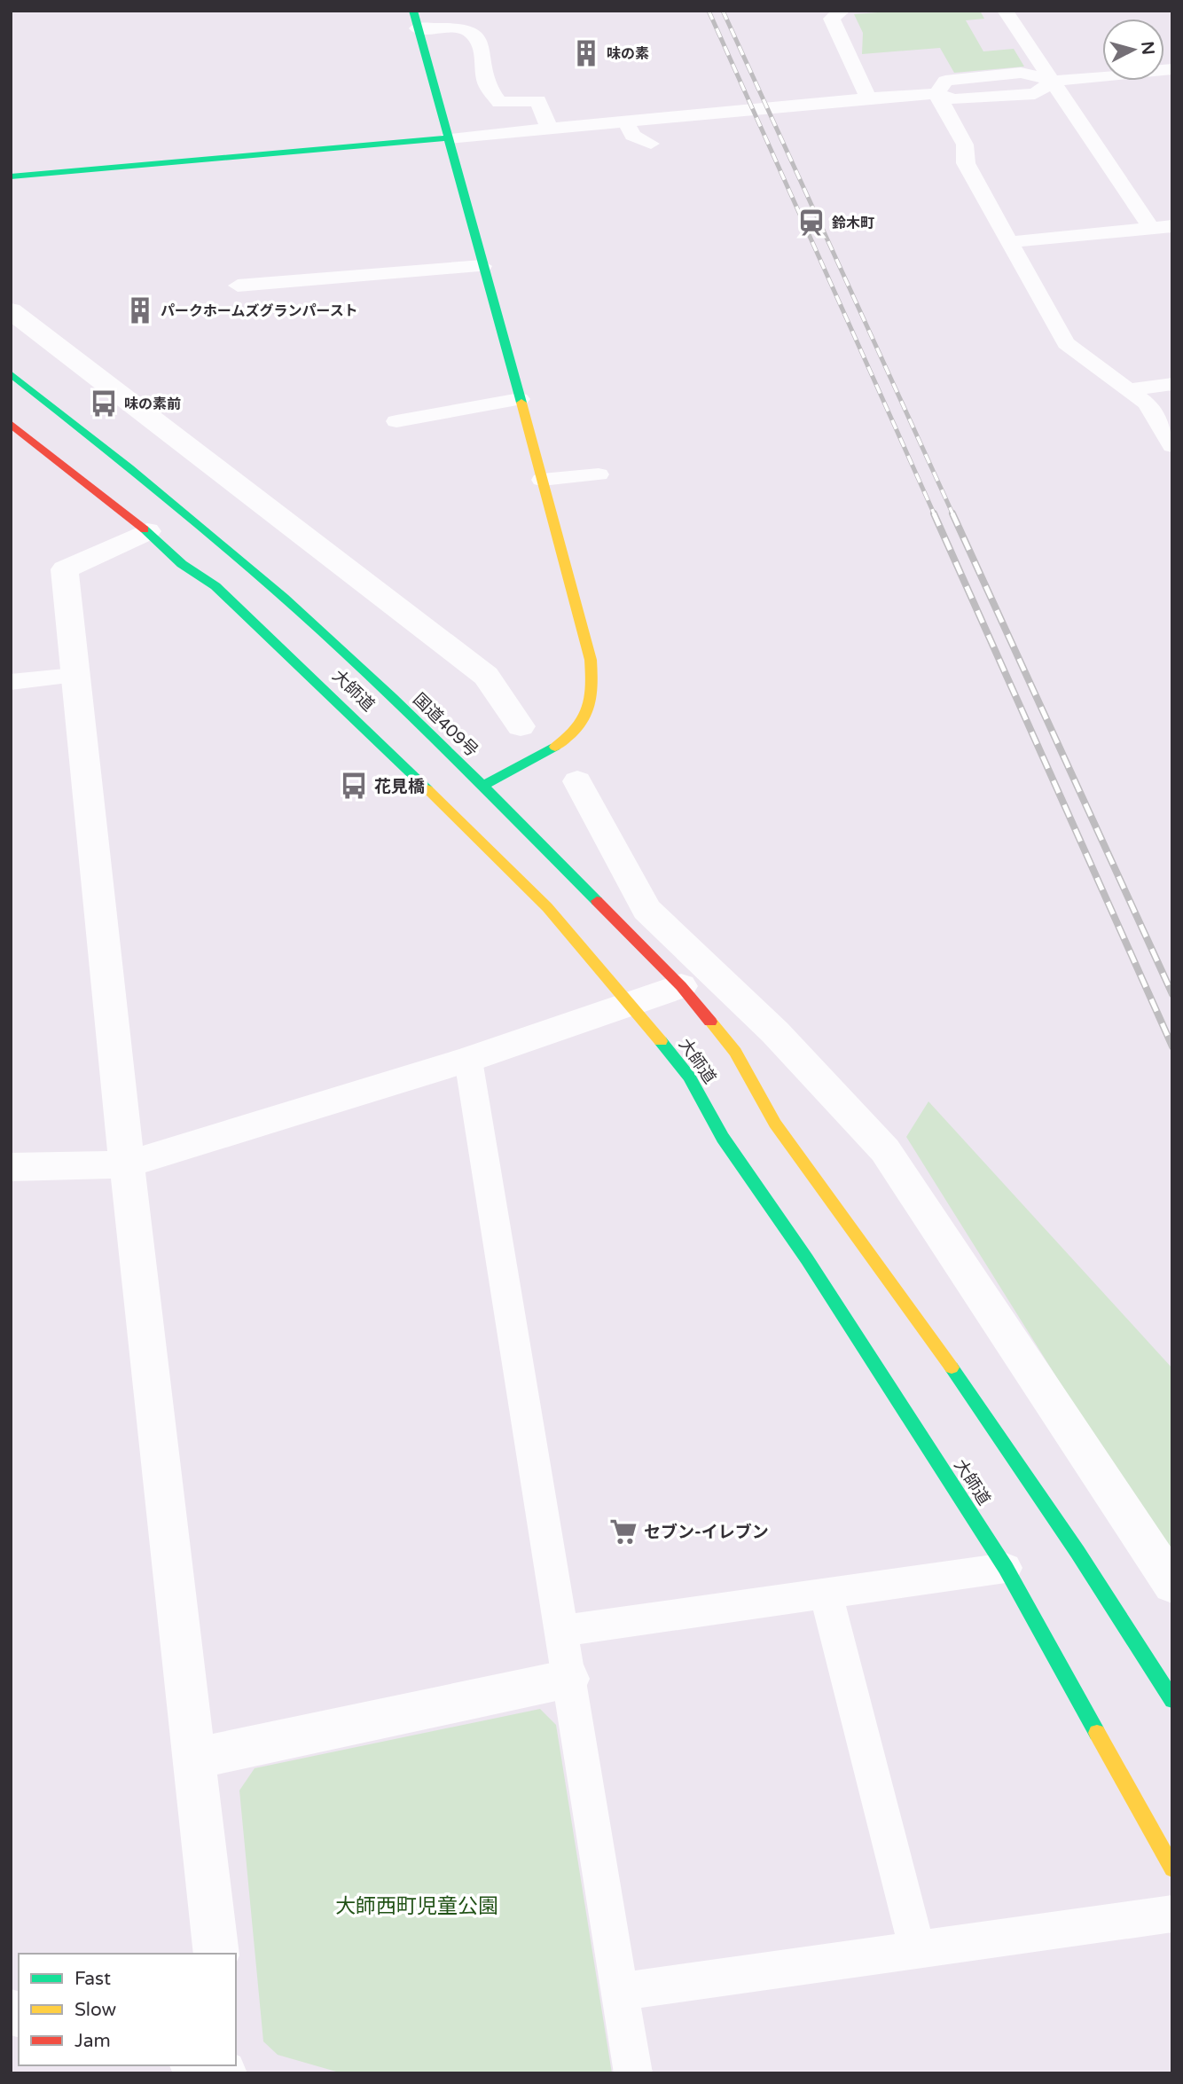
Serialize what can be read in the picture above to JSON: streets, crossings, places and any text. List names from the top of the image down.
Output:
{
  "streets": {
    "main road": ["大師道", "国道409号"]
  },
  "crossings": [
    ["大師道", "国道409号"]
  ],
  "parks": ["大師西町児童公園"],
  "places": {
    "building": ["味の素", "パークホームズグランパースト"],
    "station": ["鈴木町"],
    "bus stop": ["味の素前", "花見橋"],
    "supermarket": ["セブン-イレブン"]
  },
  "legend": ["Fast", "Slow", "Jam"],
  "north": "right"
}
